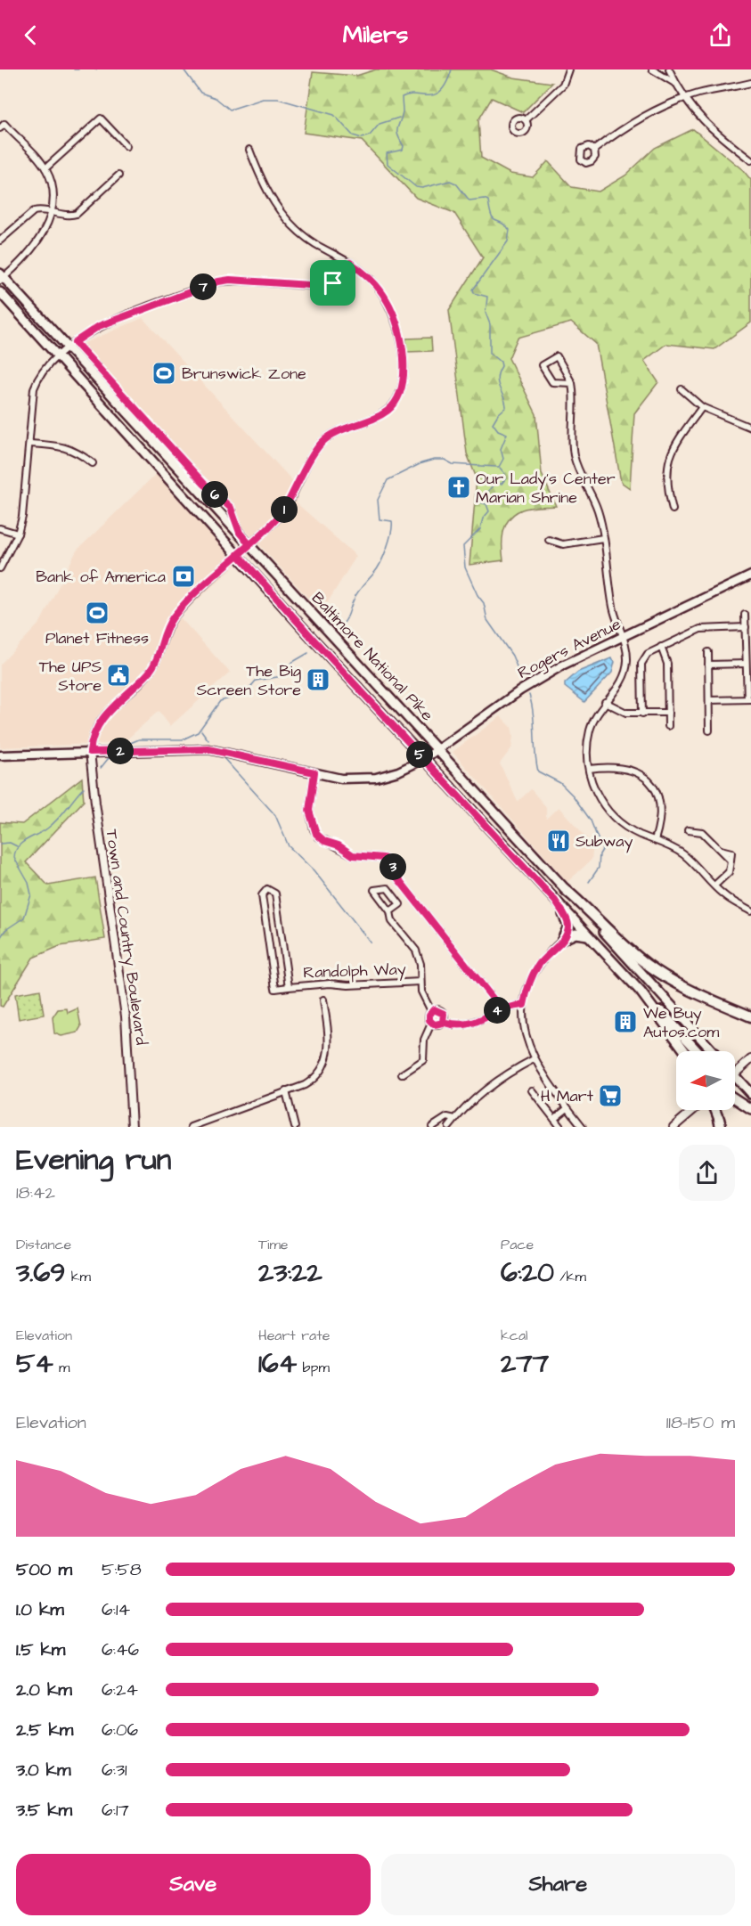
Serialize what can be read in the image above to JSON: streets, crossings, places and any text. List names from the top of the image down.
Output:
{
  "streets": {
    "main road": ["Rogers Avenue", "Baltimore National Pike"],
    "street": ["Town and Country Boulevard", "Randolph Way"]
  },
  "crossings": [
    ["Rogers Avenue", "Baltimore National Pike"],
    ["Rogers Avenue", "Town and Country Boulevard"]
  ],
  "places": {
    "sports": ["Brunswick Zone", "Planet Fitness"],
    "church": ["Our Lady's Center Marian Shrine"],
    "bank": ["Bank of America"],
    "public building": ["The UPS Store"],
    "building": ["The Big Screen Store", "We Buy Autos.com"],
    "restaurant": ["Subway"],
    "supermarket": ["H Mart"]
  },
  "north": "left",
  "page": {
    "header": "Milers",
    "pins": [
      "7",
      "6",
      "1",
      "2",
      "5",
      "3",
      "4"
    ],
    "heading": ["Evening run", "18:42"],
    "stats": [
      ["Distance", "3.69 km"],
      ["Time", "23:22"],
      ["Pace", "6:20 /km"],
      ["Elevation", "54 m"],
      ["Heart rate", "164 bpm"],
      ["kcal", "277"]
    ],
    "chart": ["Elevation", "118–150 m"],
    "list": [
      {
        "name": "500 m",
        "note": "5:58"
      },
      {
        "name": "1.0 km",
        "note": "6:14"
      },
      {
        "name": "1.5 km",
        "note": "6:46"
      },
      {
        "name": "2.0 km",
        "note": "6:24"
      },
      {
        "name": "2.5 km",
        "note": "6:06"
      },
      {
        "name": "3.0 km",
        "note": "6:31"
      },
      {
        "name": "3.5 km",
        "note": "6:17"
      }
    ],
    "buttons": ["Save", "Share"]
  }
}
